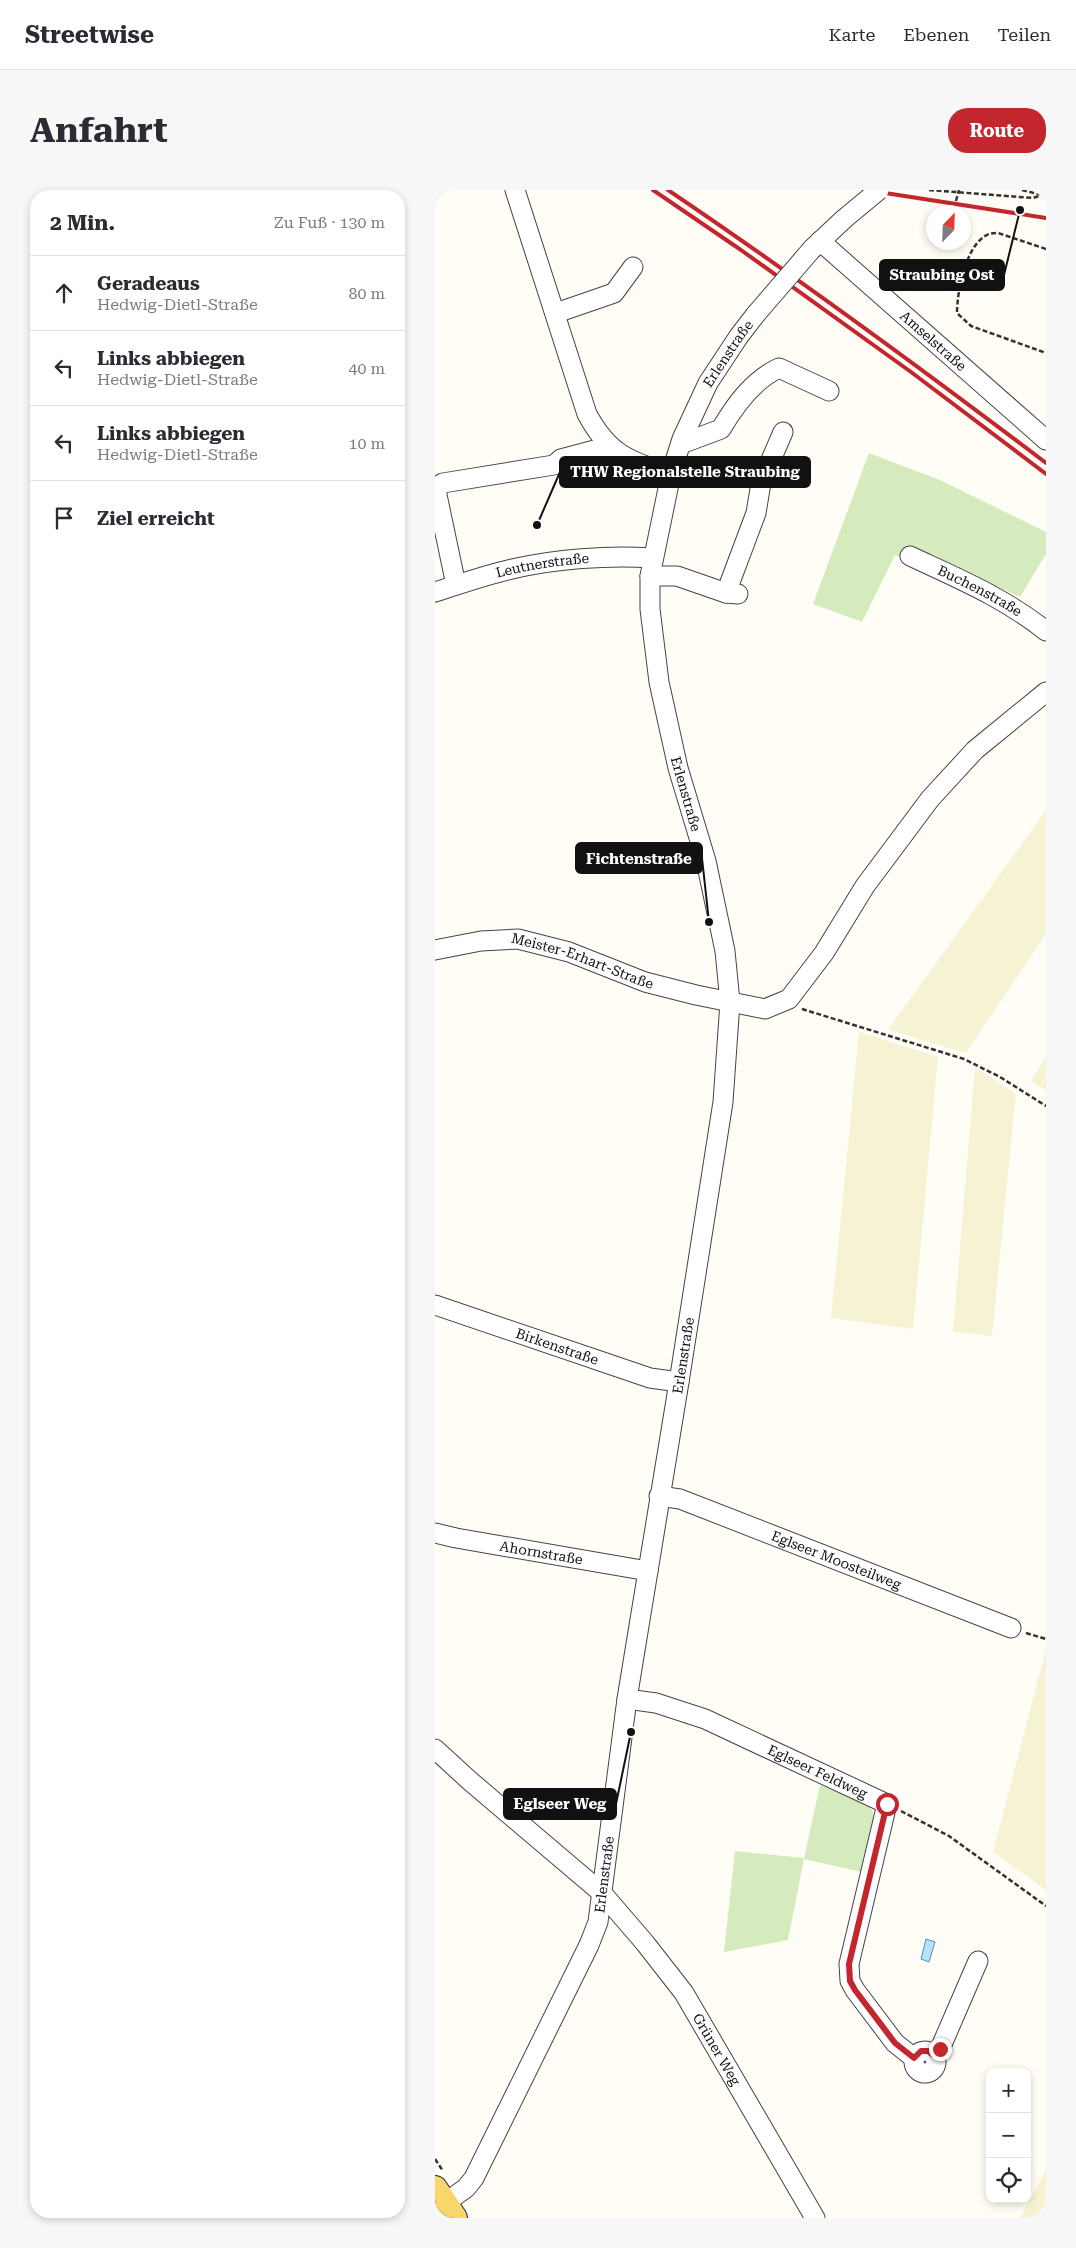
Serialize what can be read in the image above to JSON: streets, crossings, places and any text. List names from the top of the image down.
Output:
{
  "streets": {
    "street": [
      "Amselstraße",
      "Erlenstraße",
      "Leutnerstraße",
      "Buchenstraße",
      "Meister-Erhart-Straße",
      "Birkenstraße",
      "Ahornstraße",
      "Eglseer Moosteilweg",
      "Eglseer Feldweg",
      "Grüner Weg"
    ]
  },
  "crossings": [
    ["Amselstraße", "Erlenstraße"],
    ["Erlenstraße", "Leutnerstraße"],
    ["Erlenstraße", "Meister-Erhart-Straße"],
    ["Erlenstraße", "Birkenstraße"],
    ["Erlenstraße", "Ahornstraße"],
    ["Erlenstraße", "Eglseer Moosteilweg"],
    ["Erlenstraße", "Eglseer Feldweg"],
    ["Erlenstraße", "Grüner Weg"]
  ],
  "places": [
    "Straubing Ost",
    "THW Regionalstelle Straubing",
    "Fichtenstraße",
    "Eglseer Weg"
  ],
  "north": "top right",
  "page": {
    "header": "Streetwise",
    "nav": ["Karte", "Ebenen", "Teilen"],
    "buttons": "Route",
    "title": "Anfahrt",
    "heading": ["2 Min.", "Zu Fuß · 130 m"],
    "list": [
      ["Geradeaus", "Hedwig-Dietl-Straße", "80 m"],
      ["Links abbiegen", "Hedwig-Dietl-Straße", "40 m"],
      ["Links abbiegen", "Hedwig-Dietl-Straße", "10 m"],
      "Ziel erreicht"
    ],
    "map_buttons": ["+", "−"]
  }
}
